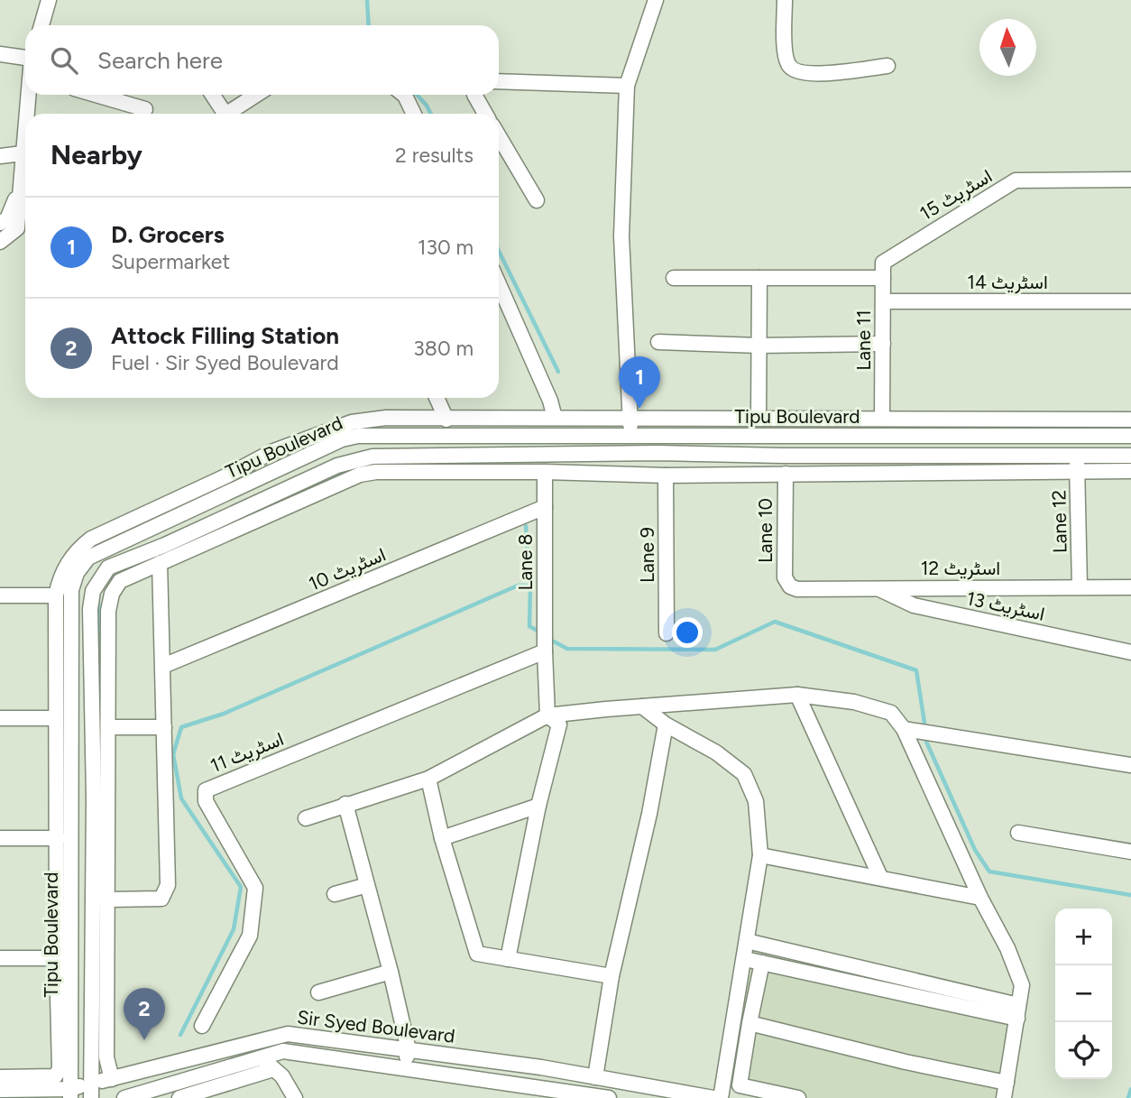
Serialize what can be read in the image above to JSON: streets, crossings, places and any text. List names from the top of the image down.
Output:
{
  "streets": {
    "street": [
      "اسٹریٹ 15",
      "اسٹریٹ 14",
      "Lane 11",
      "Tipu Boulevard",
      "Lane 12",
      "Lane 10",
      "Lane 9",
      "Lane 8",
      "اسٹریٹ 12",
      "اسٹریٹ 10",
      "اسٹریٹ 13",
      "اسٹریٹ 11",
      "Sir Syed Boulevard"
    ]
  },
  "crossings": [
    ["اسٹریٹ 15", "Lane 11"],
    ["اسٹریٹ 14", "Lane 11"],
    ["Tipu Boulevard", "Lane 12"],
    ["Tipu Boulevard", "Sir Syed Boulevard"],
    ["Lane 12", "اسٹریٹ 12"],
    ["Lane 10", "اسٹریٹ 12"],
    ["Lane 8", "اسٹریٹ 10"],
    ["Lane 8", "اسٹریٹ 11"],
    ["اسٹریٹ 12", "اسٹریٹ 13"]
  ],
  "north": "top",
  "page": {
    "search": "Search here",
    "heading": ["Nearby", "2 results"],
    "list": [
      {
        "mark": "1",
        "name": "D. Grocers",
        "note": "Supermarket",
        "value": "130 m"
      },
      {
        "mark": "2",
        "name": "Attock Filling Station",
        "note": "Fuel · Sir Syed Boulevard",
        "value": "380 m"
      }
    ],
    "pins": ["1", "2"],
    "map_buttons": ["+", "−"]
  }
}
